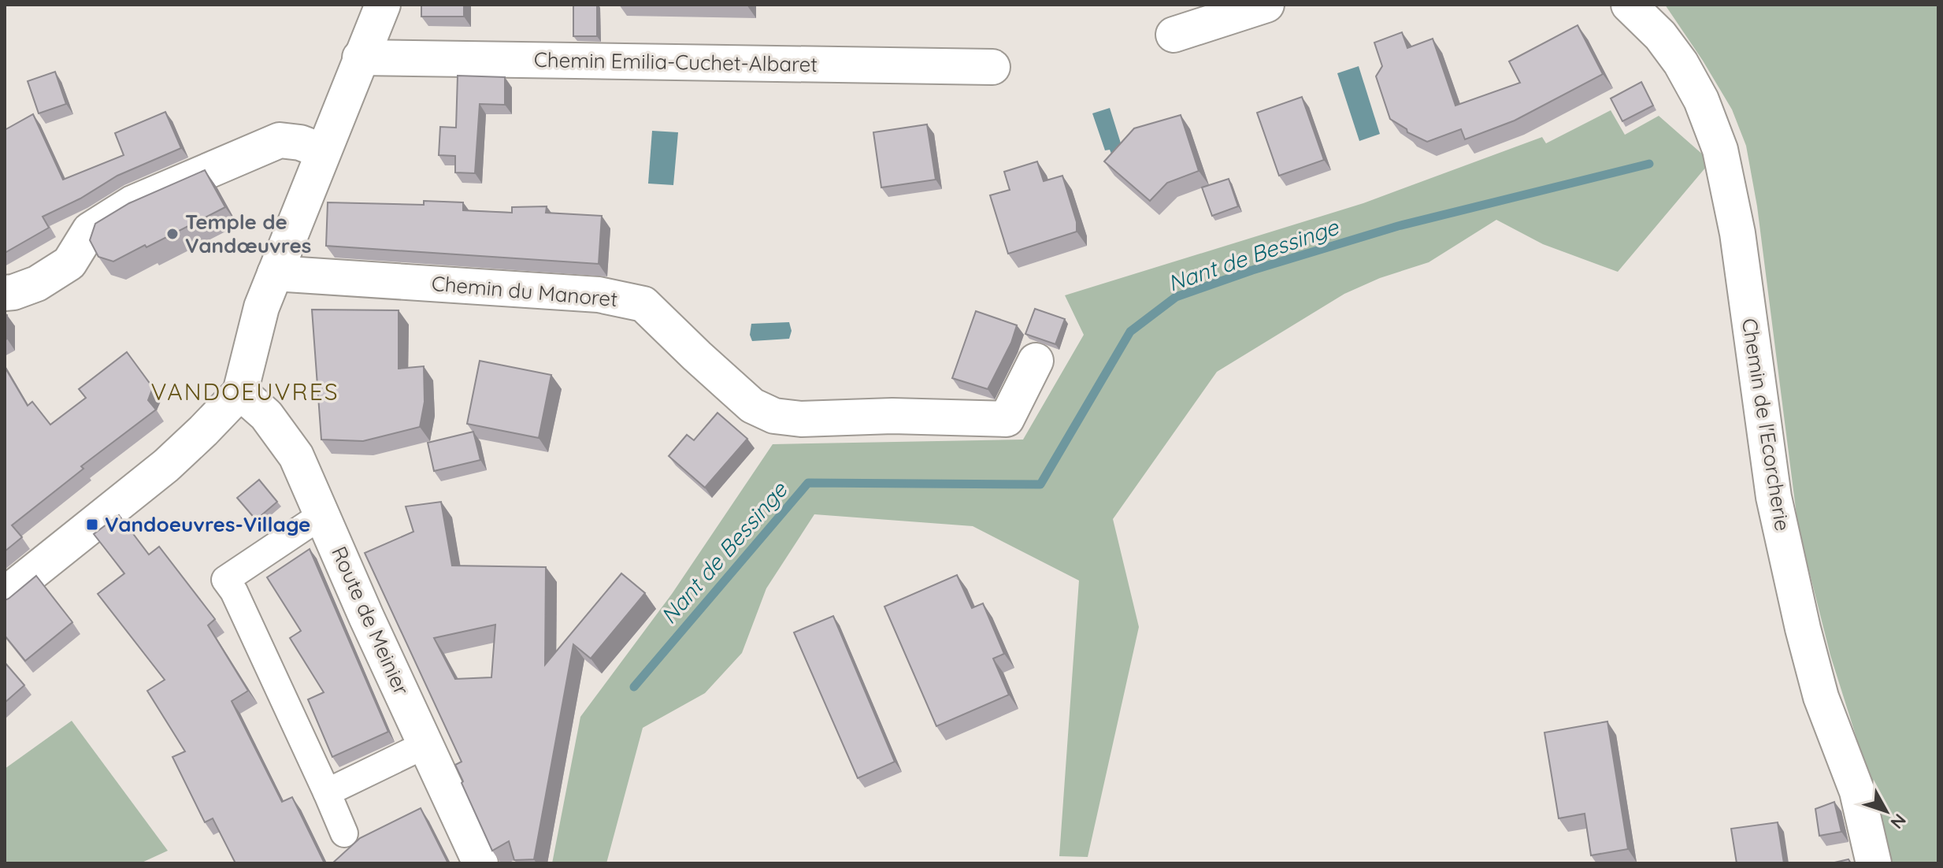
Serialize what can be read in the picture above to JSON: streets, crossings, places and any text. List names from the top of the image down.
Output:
{
  "streets": {
    "street": [
      "Chemin Emilia-Cuchet-Albaret",
      "Chemin du Manoret",
      "Chemin de l'Ecorcherie",
      "Route de Meinier"
    ]
  },
  "districts": ["VANDOEUVRES"],
  "water": ["Nant de Bessinge"],
  "places": {
    "other": ["Temple de Vandœuvres"],
    "transit": ["Vandoeuvres-Village"]
  },
  "north": "bottom right"
}
